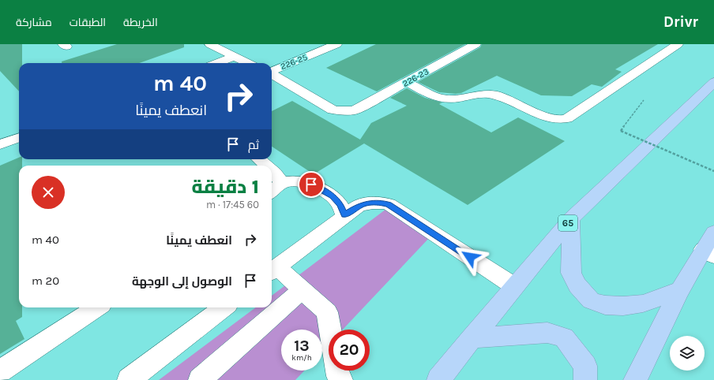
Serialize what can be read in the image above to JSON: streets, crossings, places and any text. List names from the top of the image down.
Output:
{
  "streets": {
    "highway": ["65"],
    "street": ["226-25", "226-23"]
  },
  "page": {
    "header": "Drivr",
    "nav": ["الخريطة", "الطبقات", "مشاركة"],
    "turn": ["40 m", "انعطف يمينًا"],
    "then": "ثم",
    "heading": ["1 دقيقة", "60 m · 17:45"],
    "list": [
      {
        "name": "انعطف يمينًا",
        "value": "40 m"
      },
      {
        "name": "الوصول إلى الوجهة",
        "value": "20 m"
      }
    ],
    "speed": "13 km/h",
    "limit": "20"
  }
}
